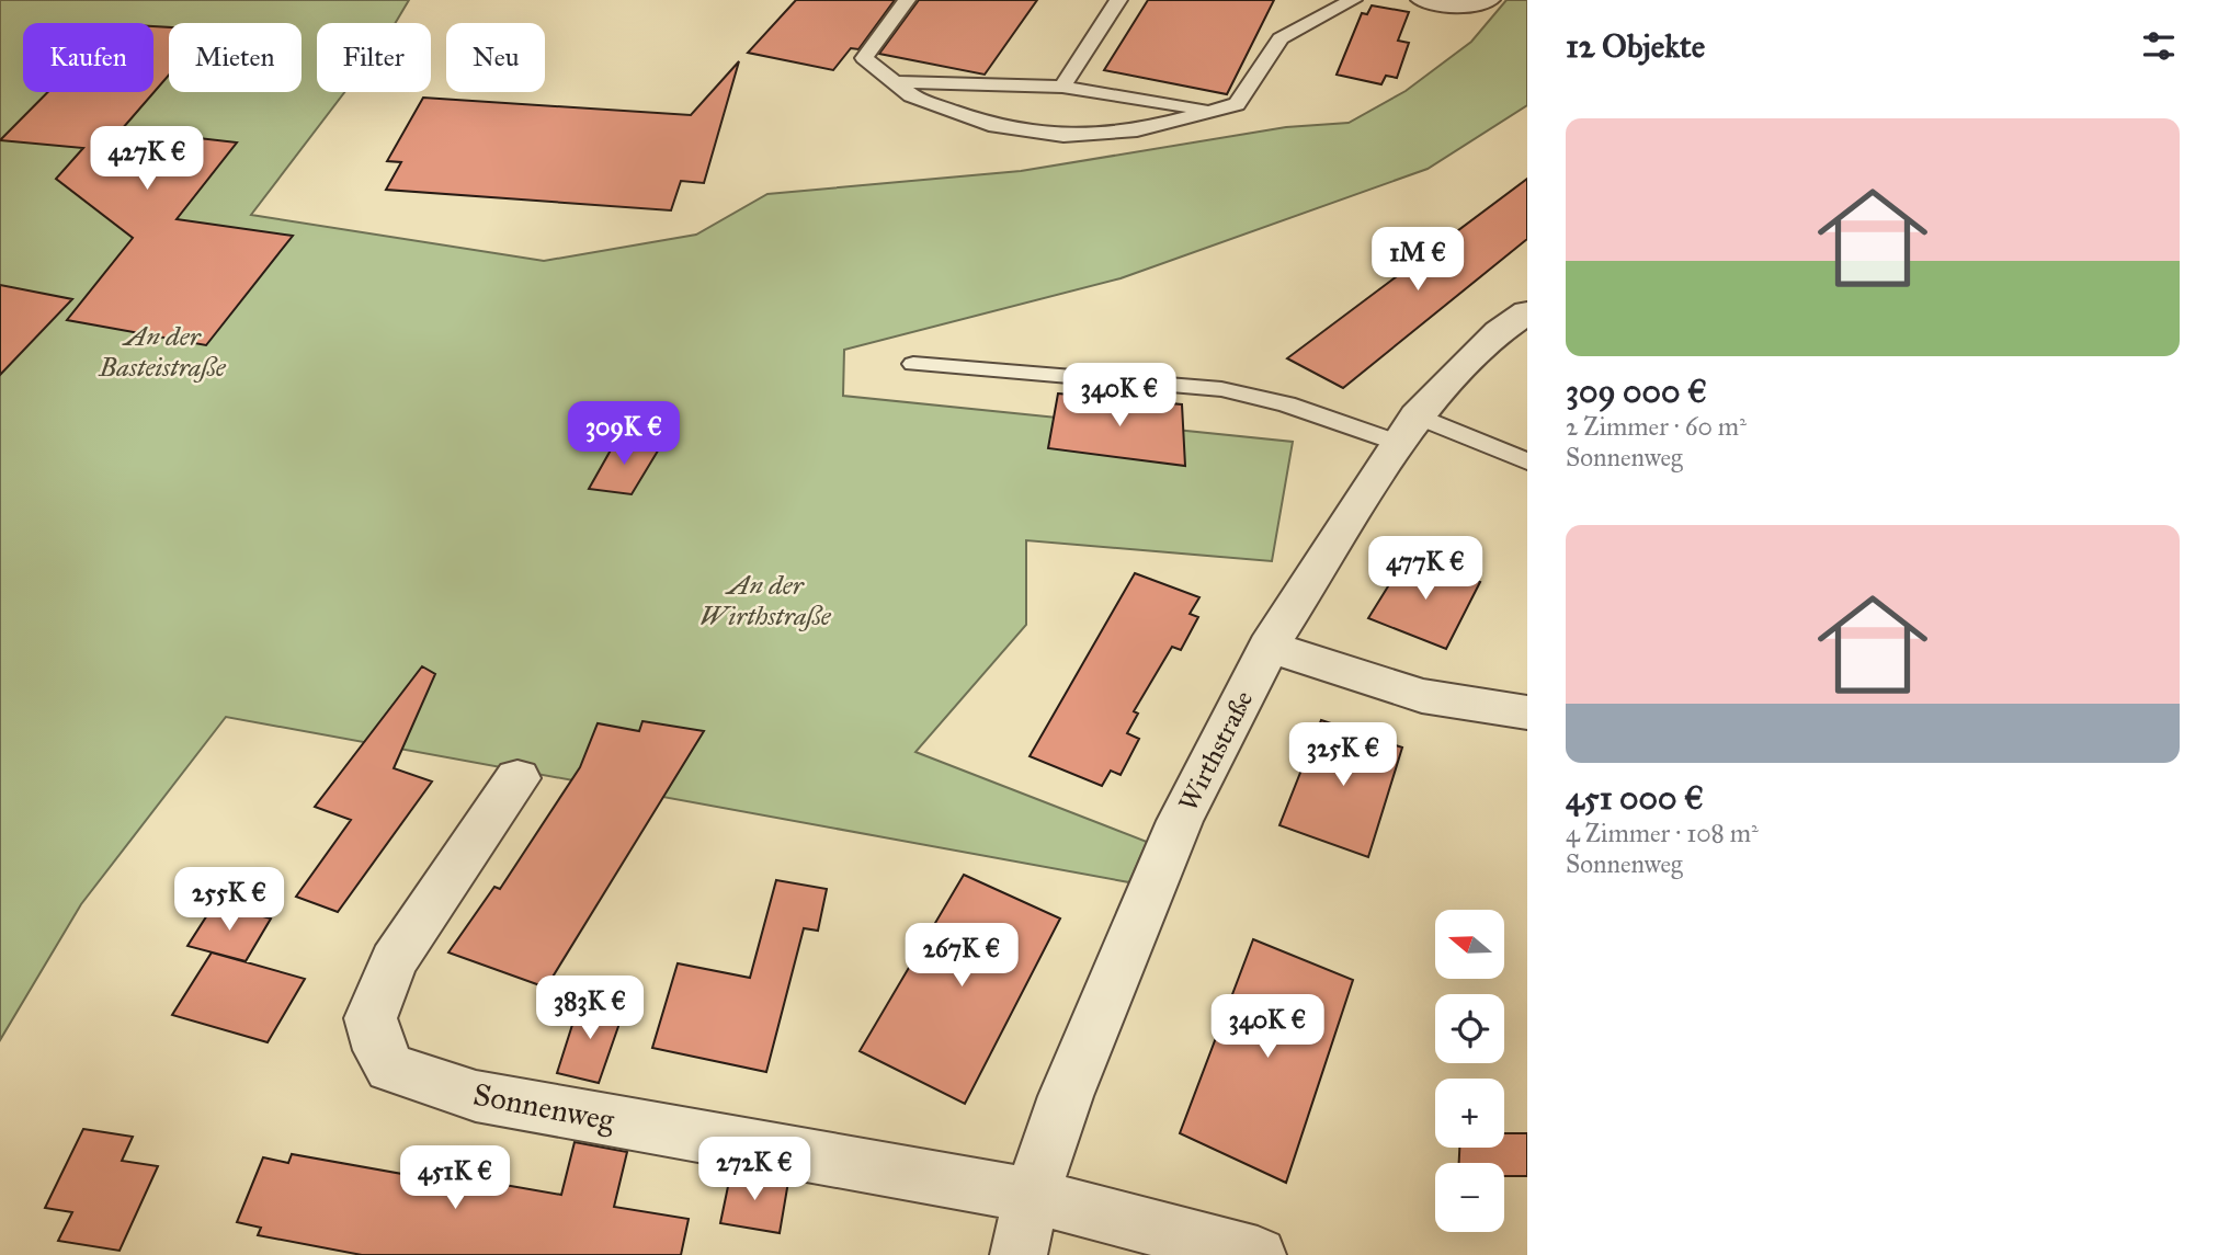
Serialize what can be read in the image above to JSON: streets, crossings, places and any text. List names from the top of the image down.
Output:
{
  "streets": {
    "street": ["Wirthstraße", "Sonnenweg"]
  },
  "crossings": [
    ["Wirthstraße", "Sonnenweg"]
  ],
  "parks": ["An der Basteistraße", "An der Wirthstraße"],
  "north": "left",
  "page": {
    "heading": "12 Objekte",
    "chip": [
      "Kaufen",
      "Mieten",
      "Filter",
      "Neu"
    ],
    "list": [
      {
        "name": "309 000 €",
        "note": "2 Zimmer · 60 m² · Sonnenweg"
      },
      {
        "name": "451 000 €",
        "note": "4 Zimmer · 108 m² · Sonnenweg"
      }
    ],
    "price": [
      "427K €",
      "1M €",
      "340K €",
      "309K €",
      "477K €",
      "325K €",
      "255K €",
      "267K €",
      "383K €",
      "340K €",
      "272K €",
      "451K €"
    ],
    "map_buttons": ["+", "−"]
  }
}
